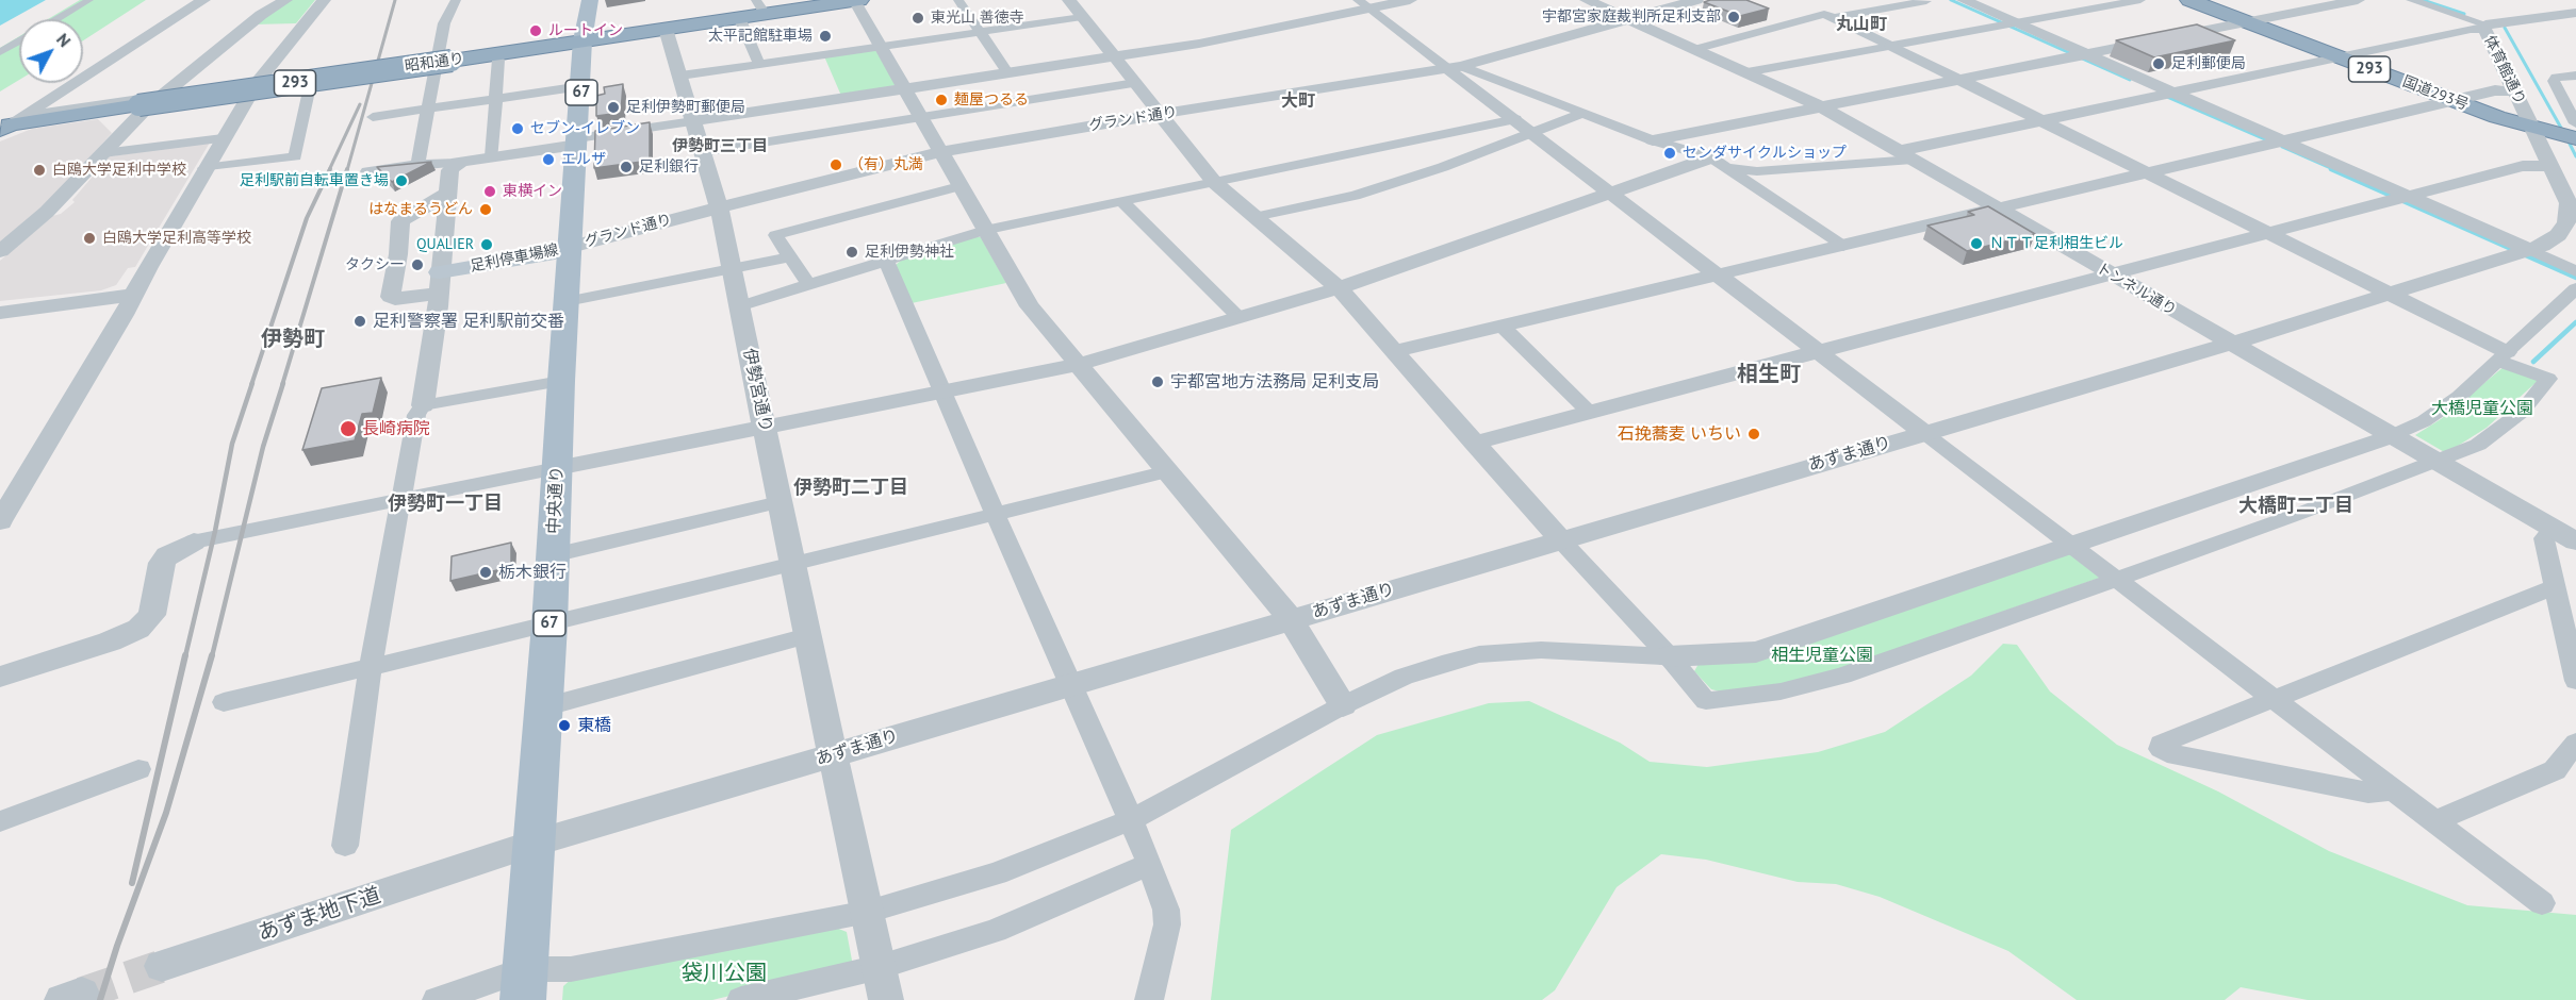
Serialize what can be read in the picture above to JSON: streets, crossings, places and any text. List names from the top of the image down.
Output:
{
  "streets": {
    "highway": ["昭和通り", "293", "国道293号"],
    "main road": ["67", "足利停車場線", "中央通り"],
    "street": [
      "体育館通り",
      "グランド通り",
      "トンネル通り",
      "伊勢宮通り",
      "あずま通り",
      "あずま地下道"
    ]
  },
  "crossings": [
    ["昭和通り", "伊勢宮通り"],
    ["昭和通り", "中央通り"],
    ["体育館通り", "国道293号"],
    ["体育館通り", "あずま通り"],
    ["グランド通り", "足利停車場線"],
    ["グランド通り", "トンネル通り"],
    ["グランド通り", "伊勢宮通り"],
    ["グランド通り", "中央通り"],
    ["足利停車場線", "中央通り"],
    ["トンネル通り", "あずま通り"],
    ["伊勢宮通り", "あずま通り"],
    ["あずま通り", "中央通り"],
    ["あずま通り", "あずま地下道"]
  ],
  "districts": [
    "丸山町",
    "大町",
    "伊勢町三丁目",
    "伊勢町",
    "相生町",
    "伊勢町二丁目",
    "伊勢町一丁目",
    "大橋町二丁目"
  ],
  "parks": ["大橋児童公園", "相生児童公園", "袋川公園"],
  "places": [
    "宇都宮家庭裁判所足利支部",
    "東光山 善徳寺",
    "ルートイン",
    "太平記館駐車場",
    "足利郵便局",
    "麺屋つるる",
    "足利伊勢町郵便局",
    "セブン-イレブン",
    "センダサイクルショップ",
    "エルザ",
    "（有）丸満",
    "足利銀行",
    "白鴎大学足利中学校",
    "足利駅前自転車置き場",
    "東横イン",
    "はなまるうどん",
    "白鴎大学足利高等学校",
    "ＮＴＴ足利相生ビル",
    "QUALIER",
    "足利伊勢神社",
    "タクシー",
    "足利警察署 足利駅前交番",
    "宇都宮地方法務局 足利支局",
    "長崎病院",
    "石挽蕎麦 いちい",
    "栃木銀行",
    "東橋"
  ],
  "north": "top right"
}
